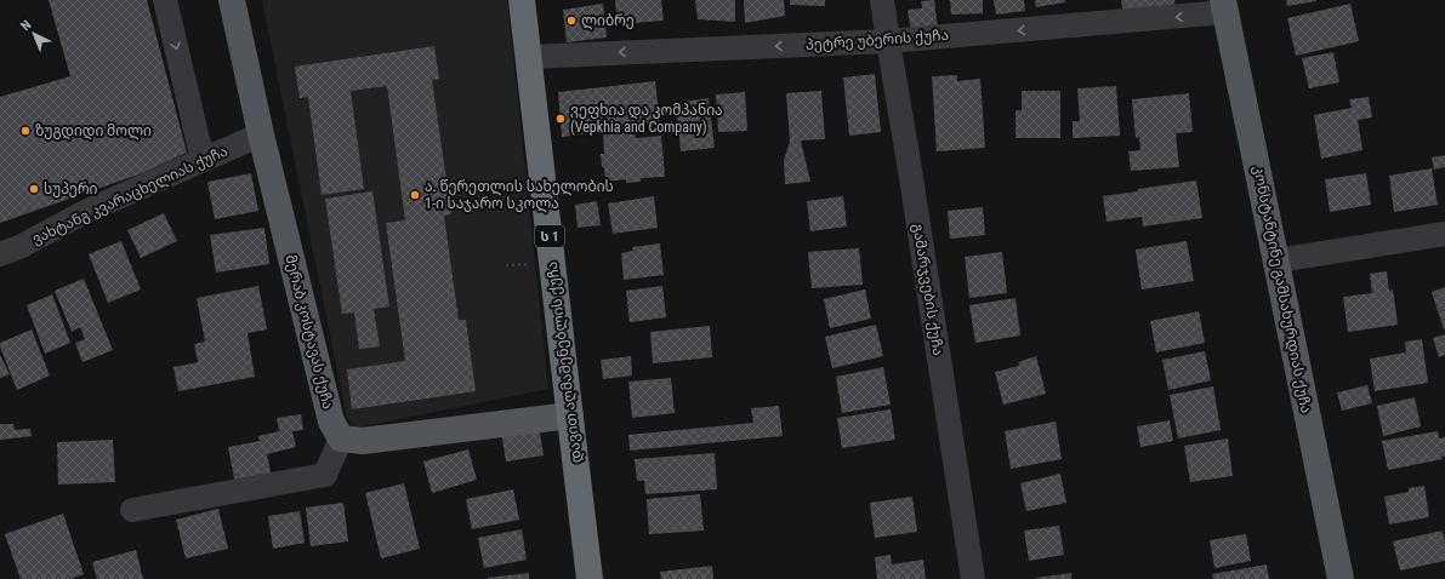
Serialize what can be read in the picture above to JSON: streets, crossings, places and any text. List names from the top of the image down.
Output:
{
  "streets": {
    "highway": ["ს 1", "დავით აღმაშენებლის ქუჩა"],
    "main road": ["კონსტანტინე გამსახურდიას ქუჩა", "მერაბ კოსტავას ქუჩა"],
    "street": ["პეტრე უბერის ქუჩა", "ვახტანგ კვარაცხელიას ქუჩა", "გამარჯვების ქუჩა"]
  },
  "crossings": [
    ["პეტრე უბერის ქუჩა", "გამარჯვების ქუჩა"],
    ["პეტრე უბერის ქუჩა", "კონსტანტინე გამსახურდიას ქუჩა"],
    ["პეტრე უბერის ქუჩა", "დავით აღმაშენებლის ქუჩა"],
    ["ვახტანგ კვარაცხელიას ქუჩა", "მერაბ კოსტავას ქუჩა"]
  ],
  "one_way": ["პეტრე უბერის ქუჩა"],
  "places": [
    "ლიბრე",
    "ვეფხია და კომპანია (Vepkhia and Company)",
    "ზუგდიდი მოლი",
    "სუპერი",
    "ა. წერეთლის სახელობის 1-ი საჯარო სკოლა"
  ],
  "north": "top left"
}
